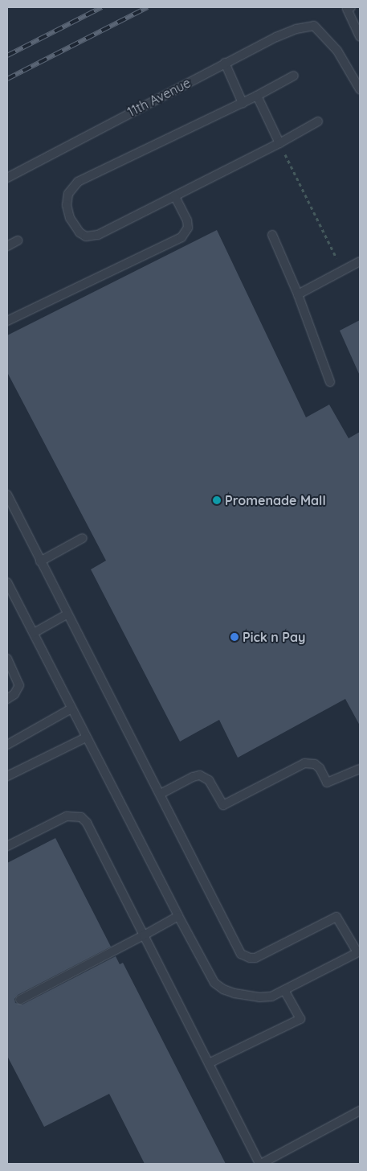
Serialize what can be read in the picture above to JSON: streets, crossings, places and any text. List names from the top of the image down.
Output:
{
  "streets": {
    "lane": ["11th Avenue"]
  },
  "places": ["Promenade Mall", "Pick n Pay"]
}
